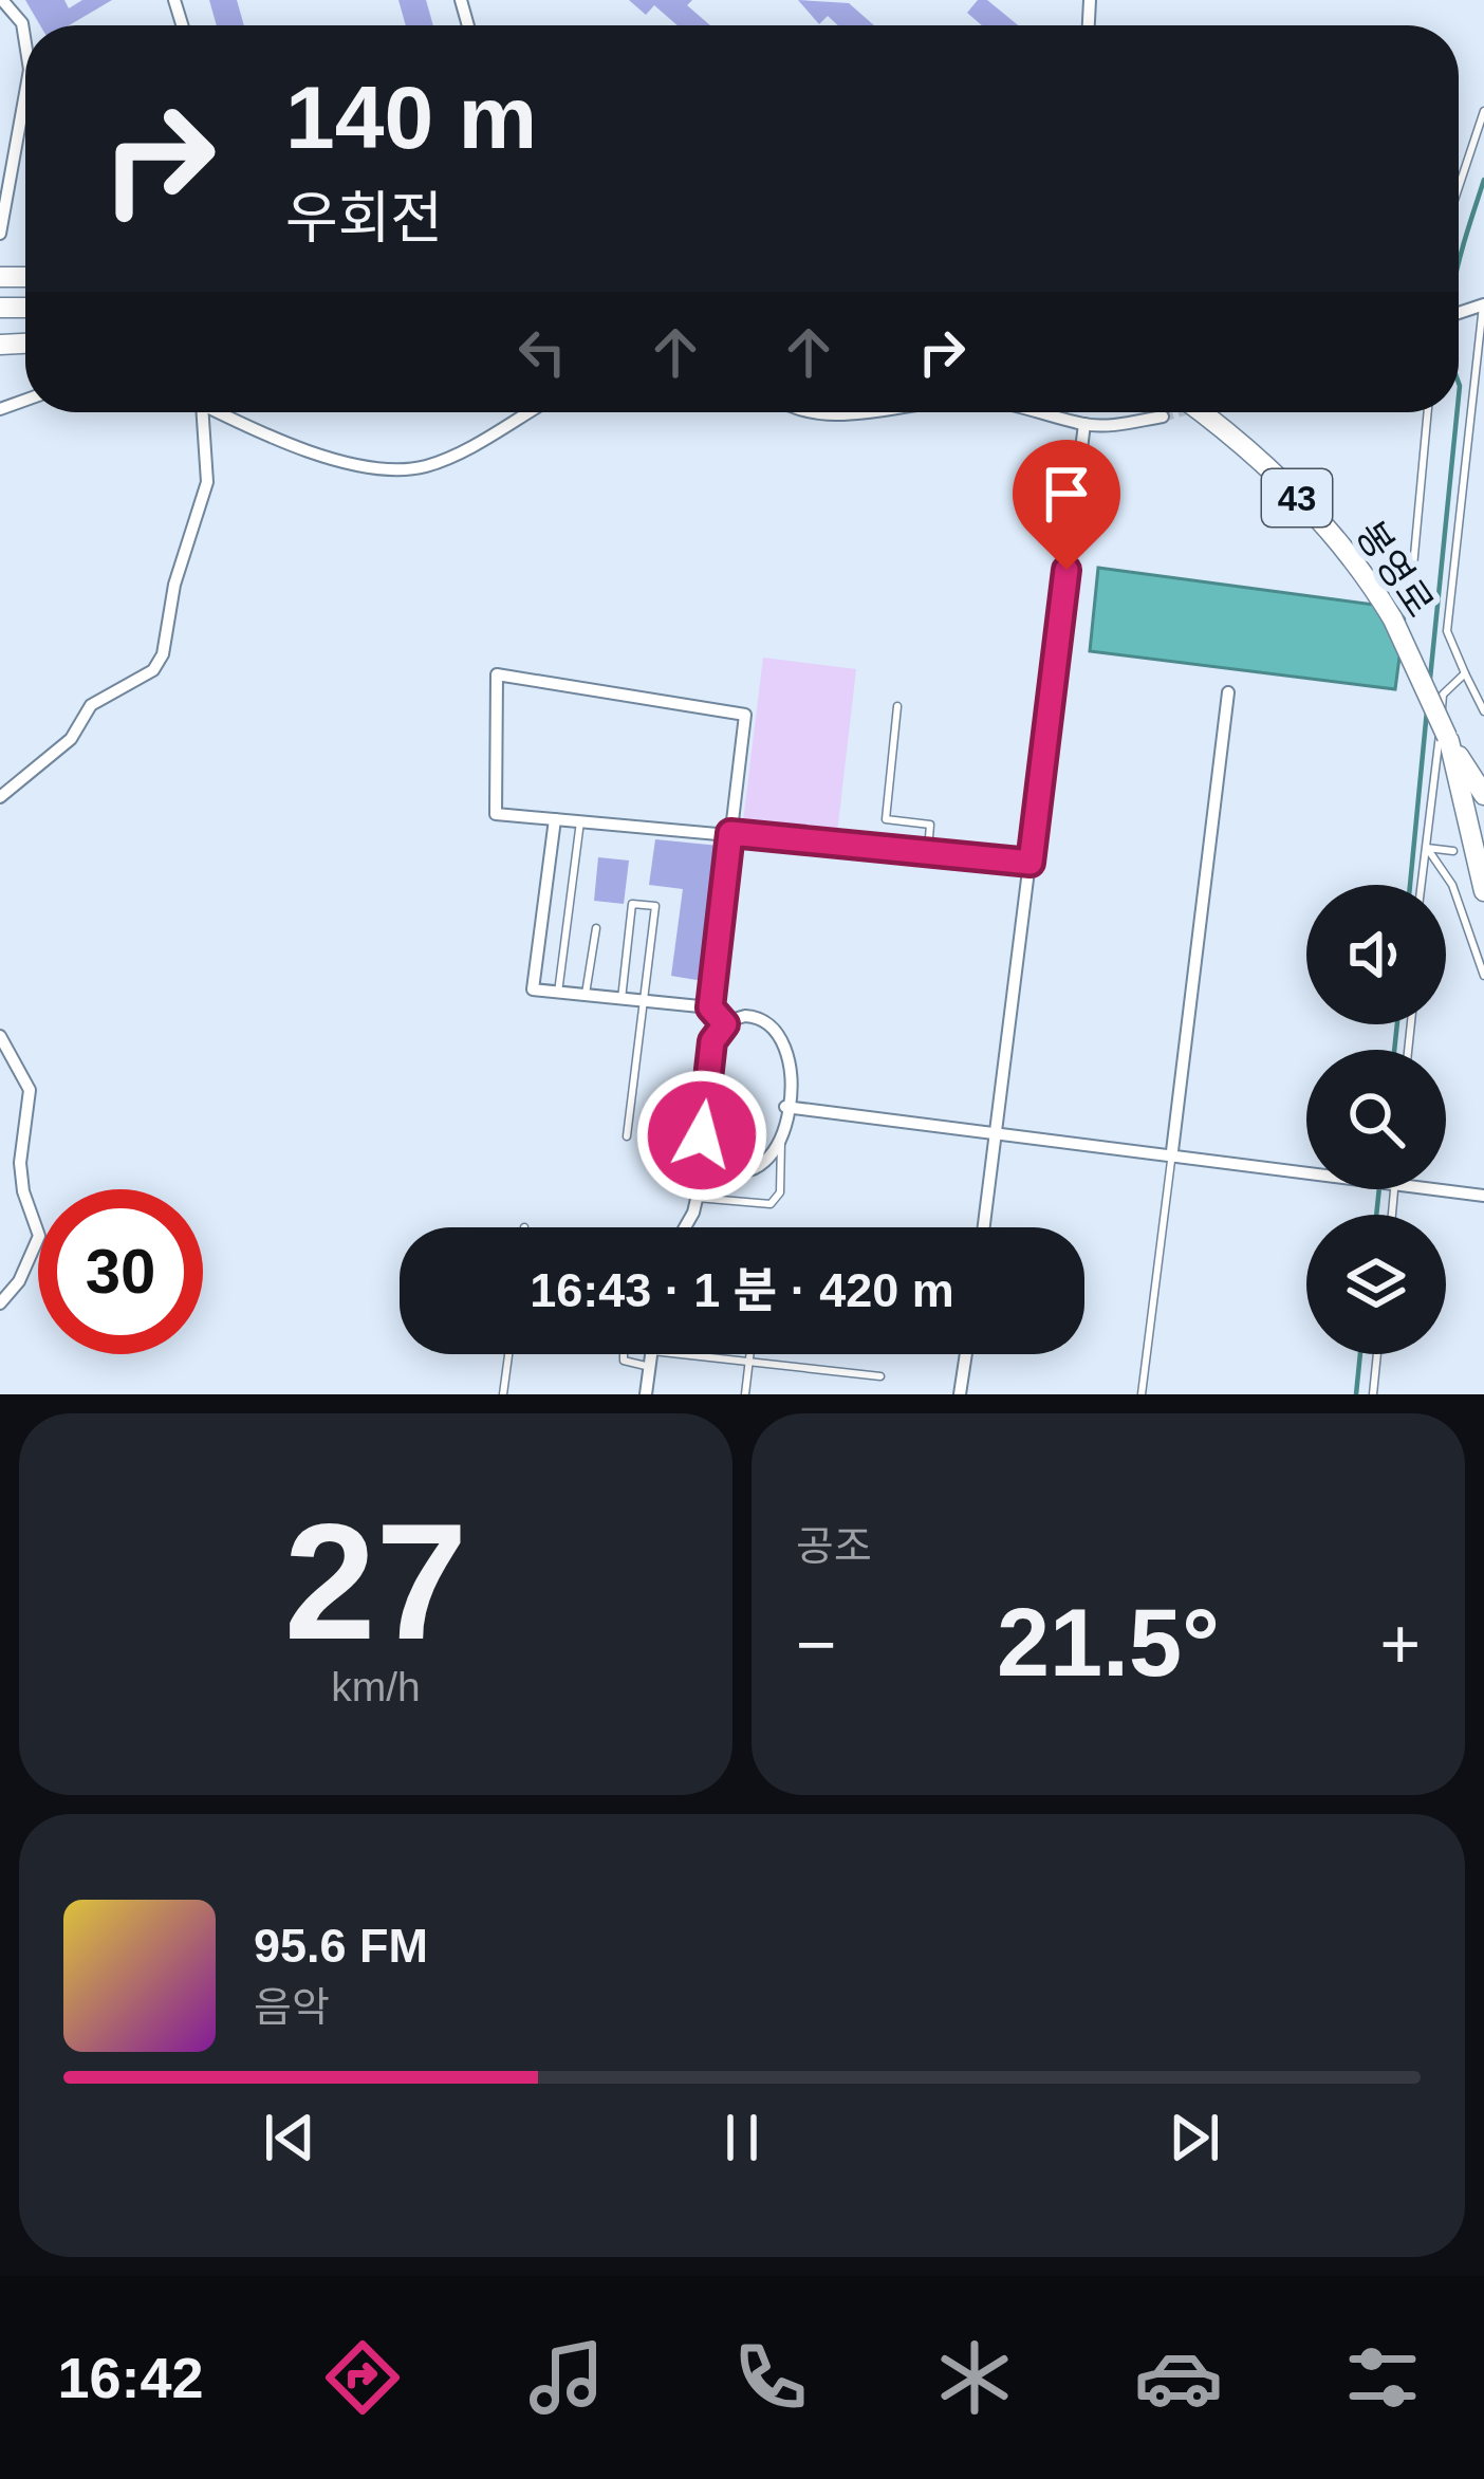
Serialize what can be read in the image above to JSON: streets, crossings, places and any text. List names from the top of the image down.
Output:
{
  "streets": {
    "highway": ["43", "봉영로"]
  },
  "page": {
    "turn": ["140 m", "우회전"],
    "limit": "30",
    "trip": "16:43 · 1 분 · 420 m",
    "tile": [
      ["27", "km/h"],
      "공조"
    ],
    "heat": ["−", "21.5°", "+"],
    "song": ["95.6 FM", "음악"],
    "tabs": "16:42"
  }
}
